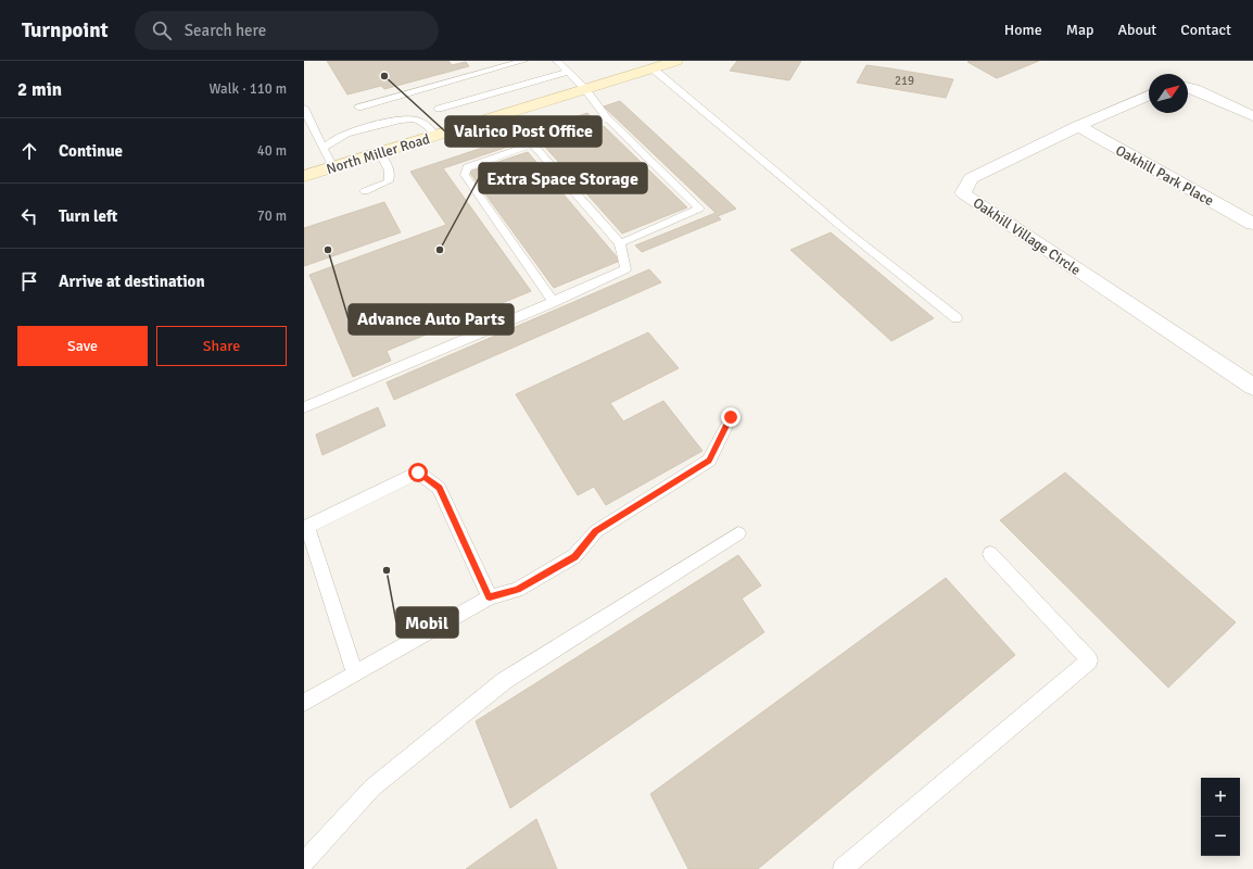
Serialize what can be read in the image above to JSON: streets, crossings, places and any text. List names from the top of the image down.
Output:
{
  "streets": {
    "street": ["North Miller Road", "Oakhill Park Place", "Oakhill Village Circle"]
  },
  "crossings": [
    ["Oakhill Park Place", "Oakhill Village Circle"]
  ],
  "places": [
    "Valrico Post Office",
    "Advance Auto Parts",
    "Extra Space Storage",
    "Mobil"
  ],
  "house_numbers": ["219"],
  "north": "top right",
  "page": {
    "header": "Turnpoint",
    "search": "Search here",
    "nav": [
      "Home",
      "Map",
      "About",
      "Contact"
    ],
    "heading": ["2 min", "Walk · 110 m"],
    "list": [
      ["Continue", "40 m"],
      ["Turn left", "70 m"],
      "Arrive at destination"
    ],
    "buttons": ["Save", "Share"],
    "map_buttons": ["+", "−"]
  }
}
